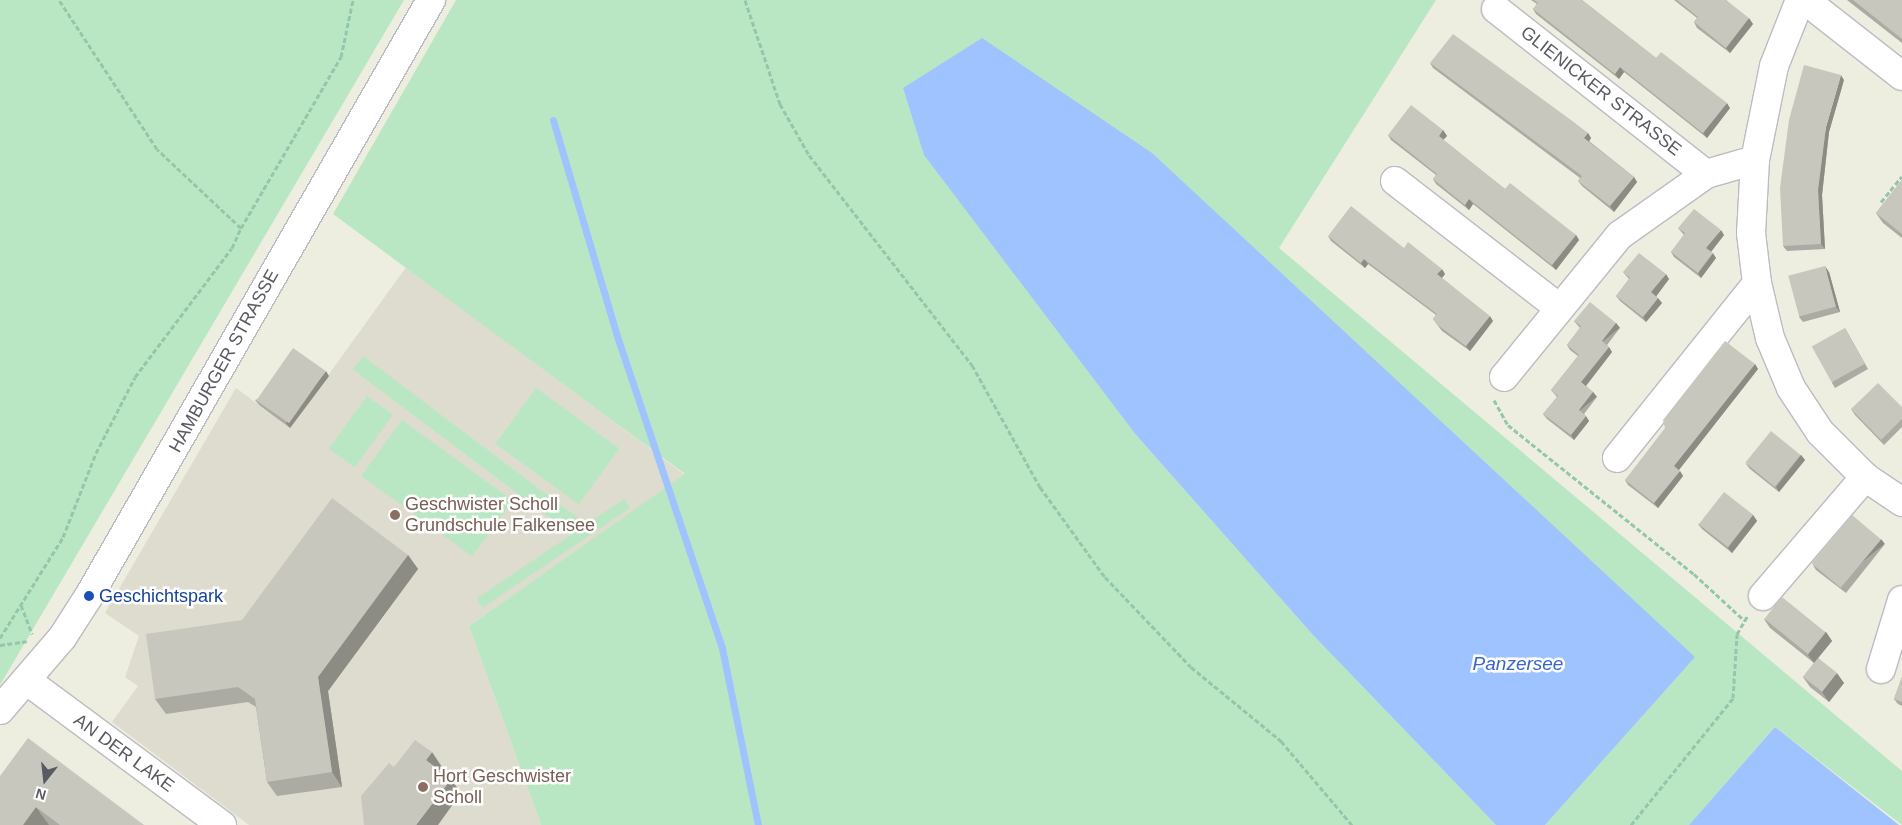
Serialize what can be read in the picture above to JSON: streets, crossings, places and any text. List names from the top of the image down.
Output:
{
  "streets": {
    "street": ["GLIENICKER STRASSE", "HAMBURGER STRASSE", "AN DER LAKE"]
  },
  "crossings": [
    ["HAMBURGER STRASSE", "AN DER LAKE"]
  ],
  "water": ["Panzersee"],
  "places": ["Geschwister Scholl Grundschule Falkensee", "Geschichtspark", "Hort Geschwister Scholl"],
  "north": "bottom"
}
